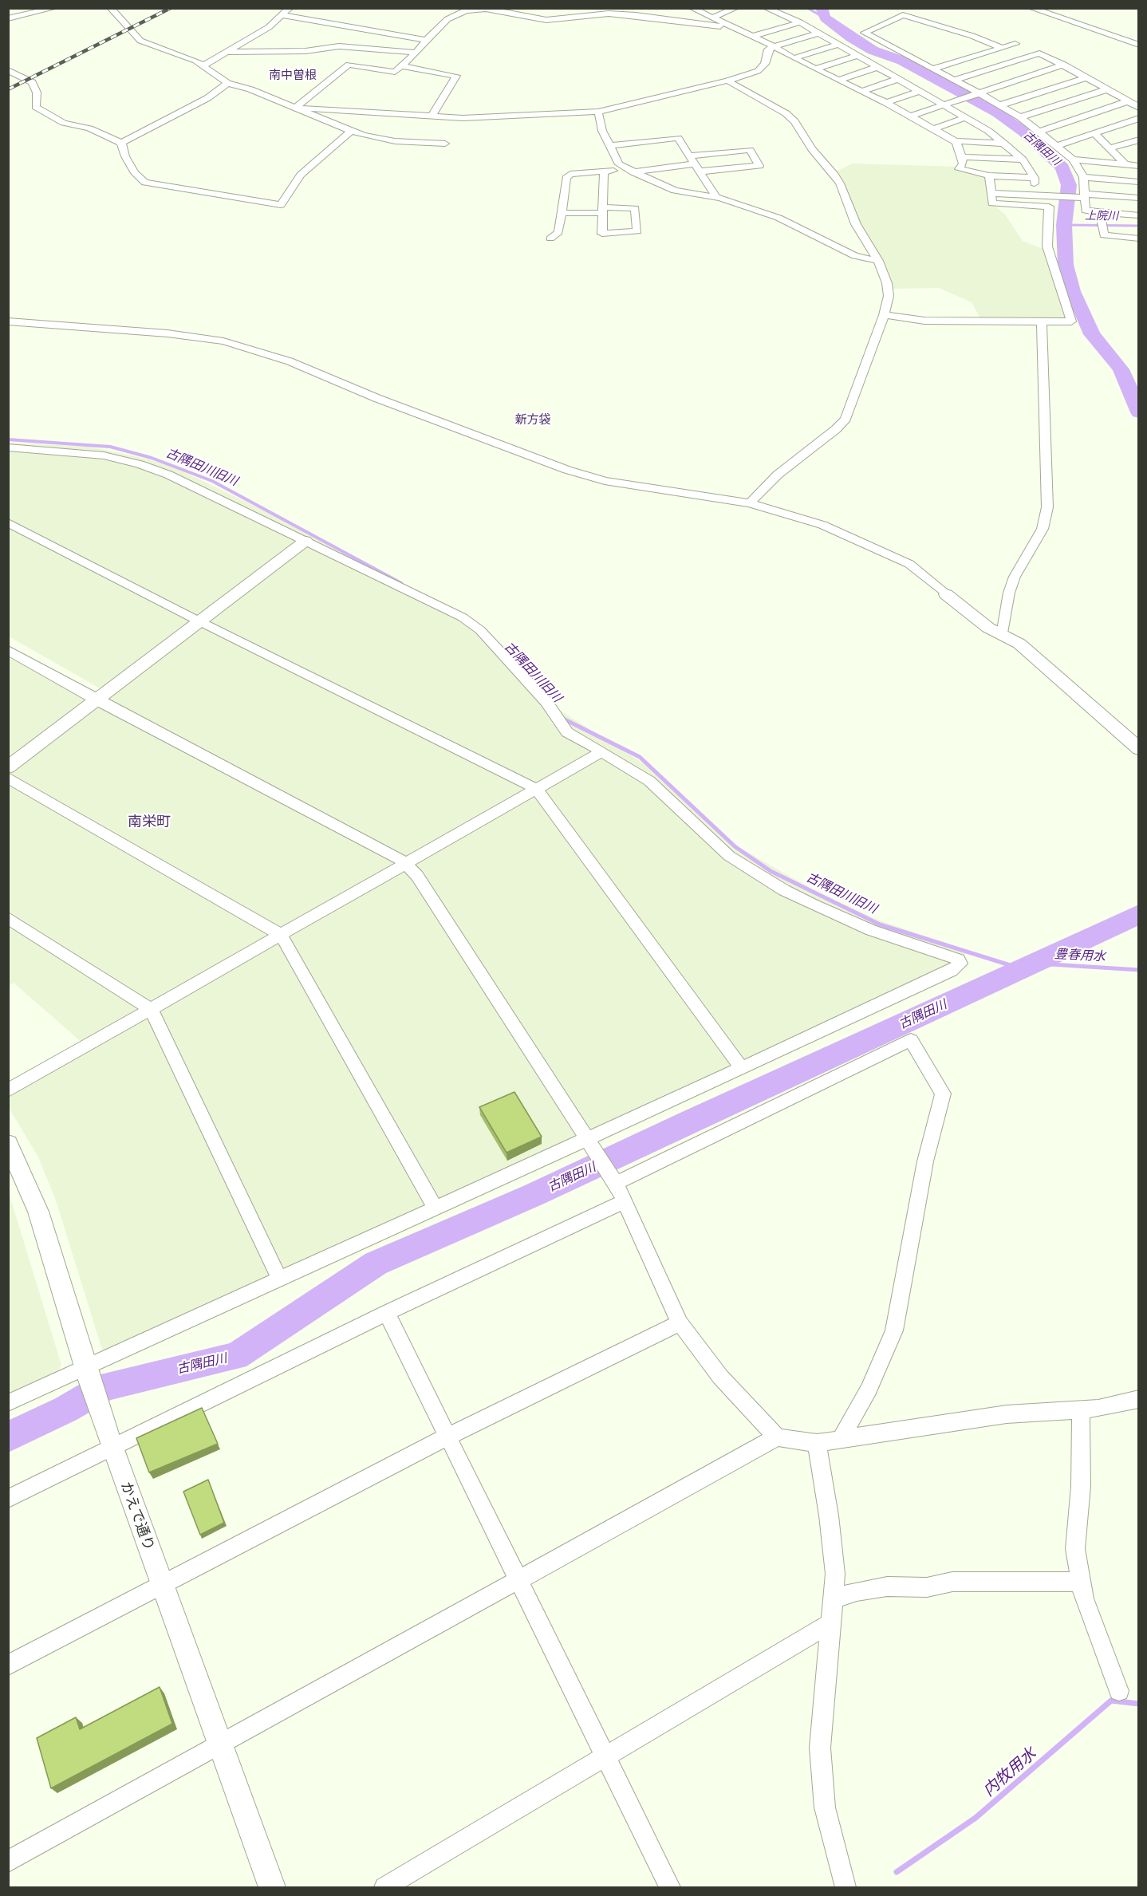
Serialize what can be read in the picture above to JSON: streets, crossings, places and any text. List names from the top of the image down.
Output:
{
  "streets": {
    "street": ["かえで通り"]
  },
  "districts": ["南中曽根", "新方袋", "南栄町"],
  "water": [
    "古隅田川",
    "上院川",
    "古隅田川旧川",
    "豊春用水",
    "内牧用水"
  ]
}
